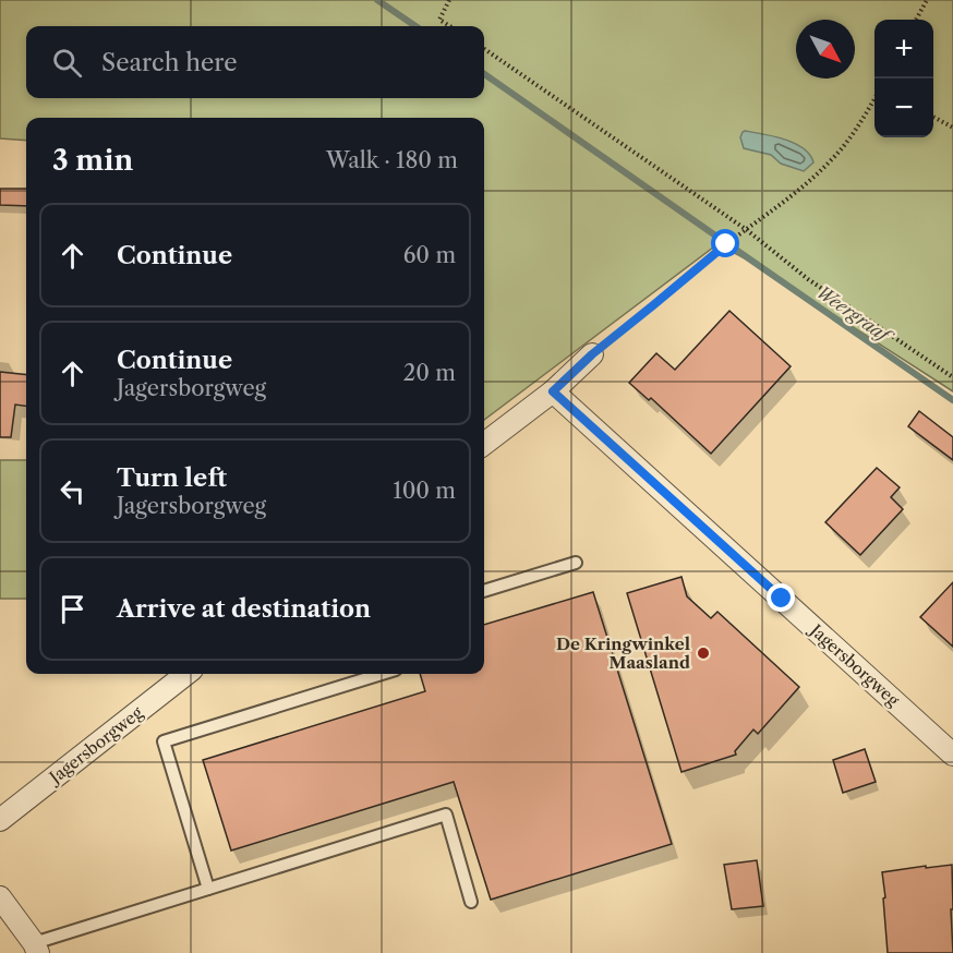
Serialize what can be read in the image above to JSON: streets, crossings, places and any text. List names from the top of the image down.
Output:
{
  "streets": {
    "street": ["Jagersborgweg"]
  },
  "water": ["Weergraaf"],
  "places": ["De Kringwinkel Maasland"],
  "north": "bottom right",
  "page": {
    "map_buttons": ["+", "−"],
    "search": "Search here",
    "heading": ["3 min", "Walk · 180 m"],
    "list": [
      ["Continue", "60 m"],
      ["Continue", "Jagersborgweg", "20 m"],
      ["Turn left", "Jagersborgweg", "100 m"],
      "Arrive at destination"
    ]
  }
}
